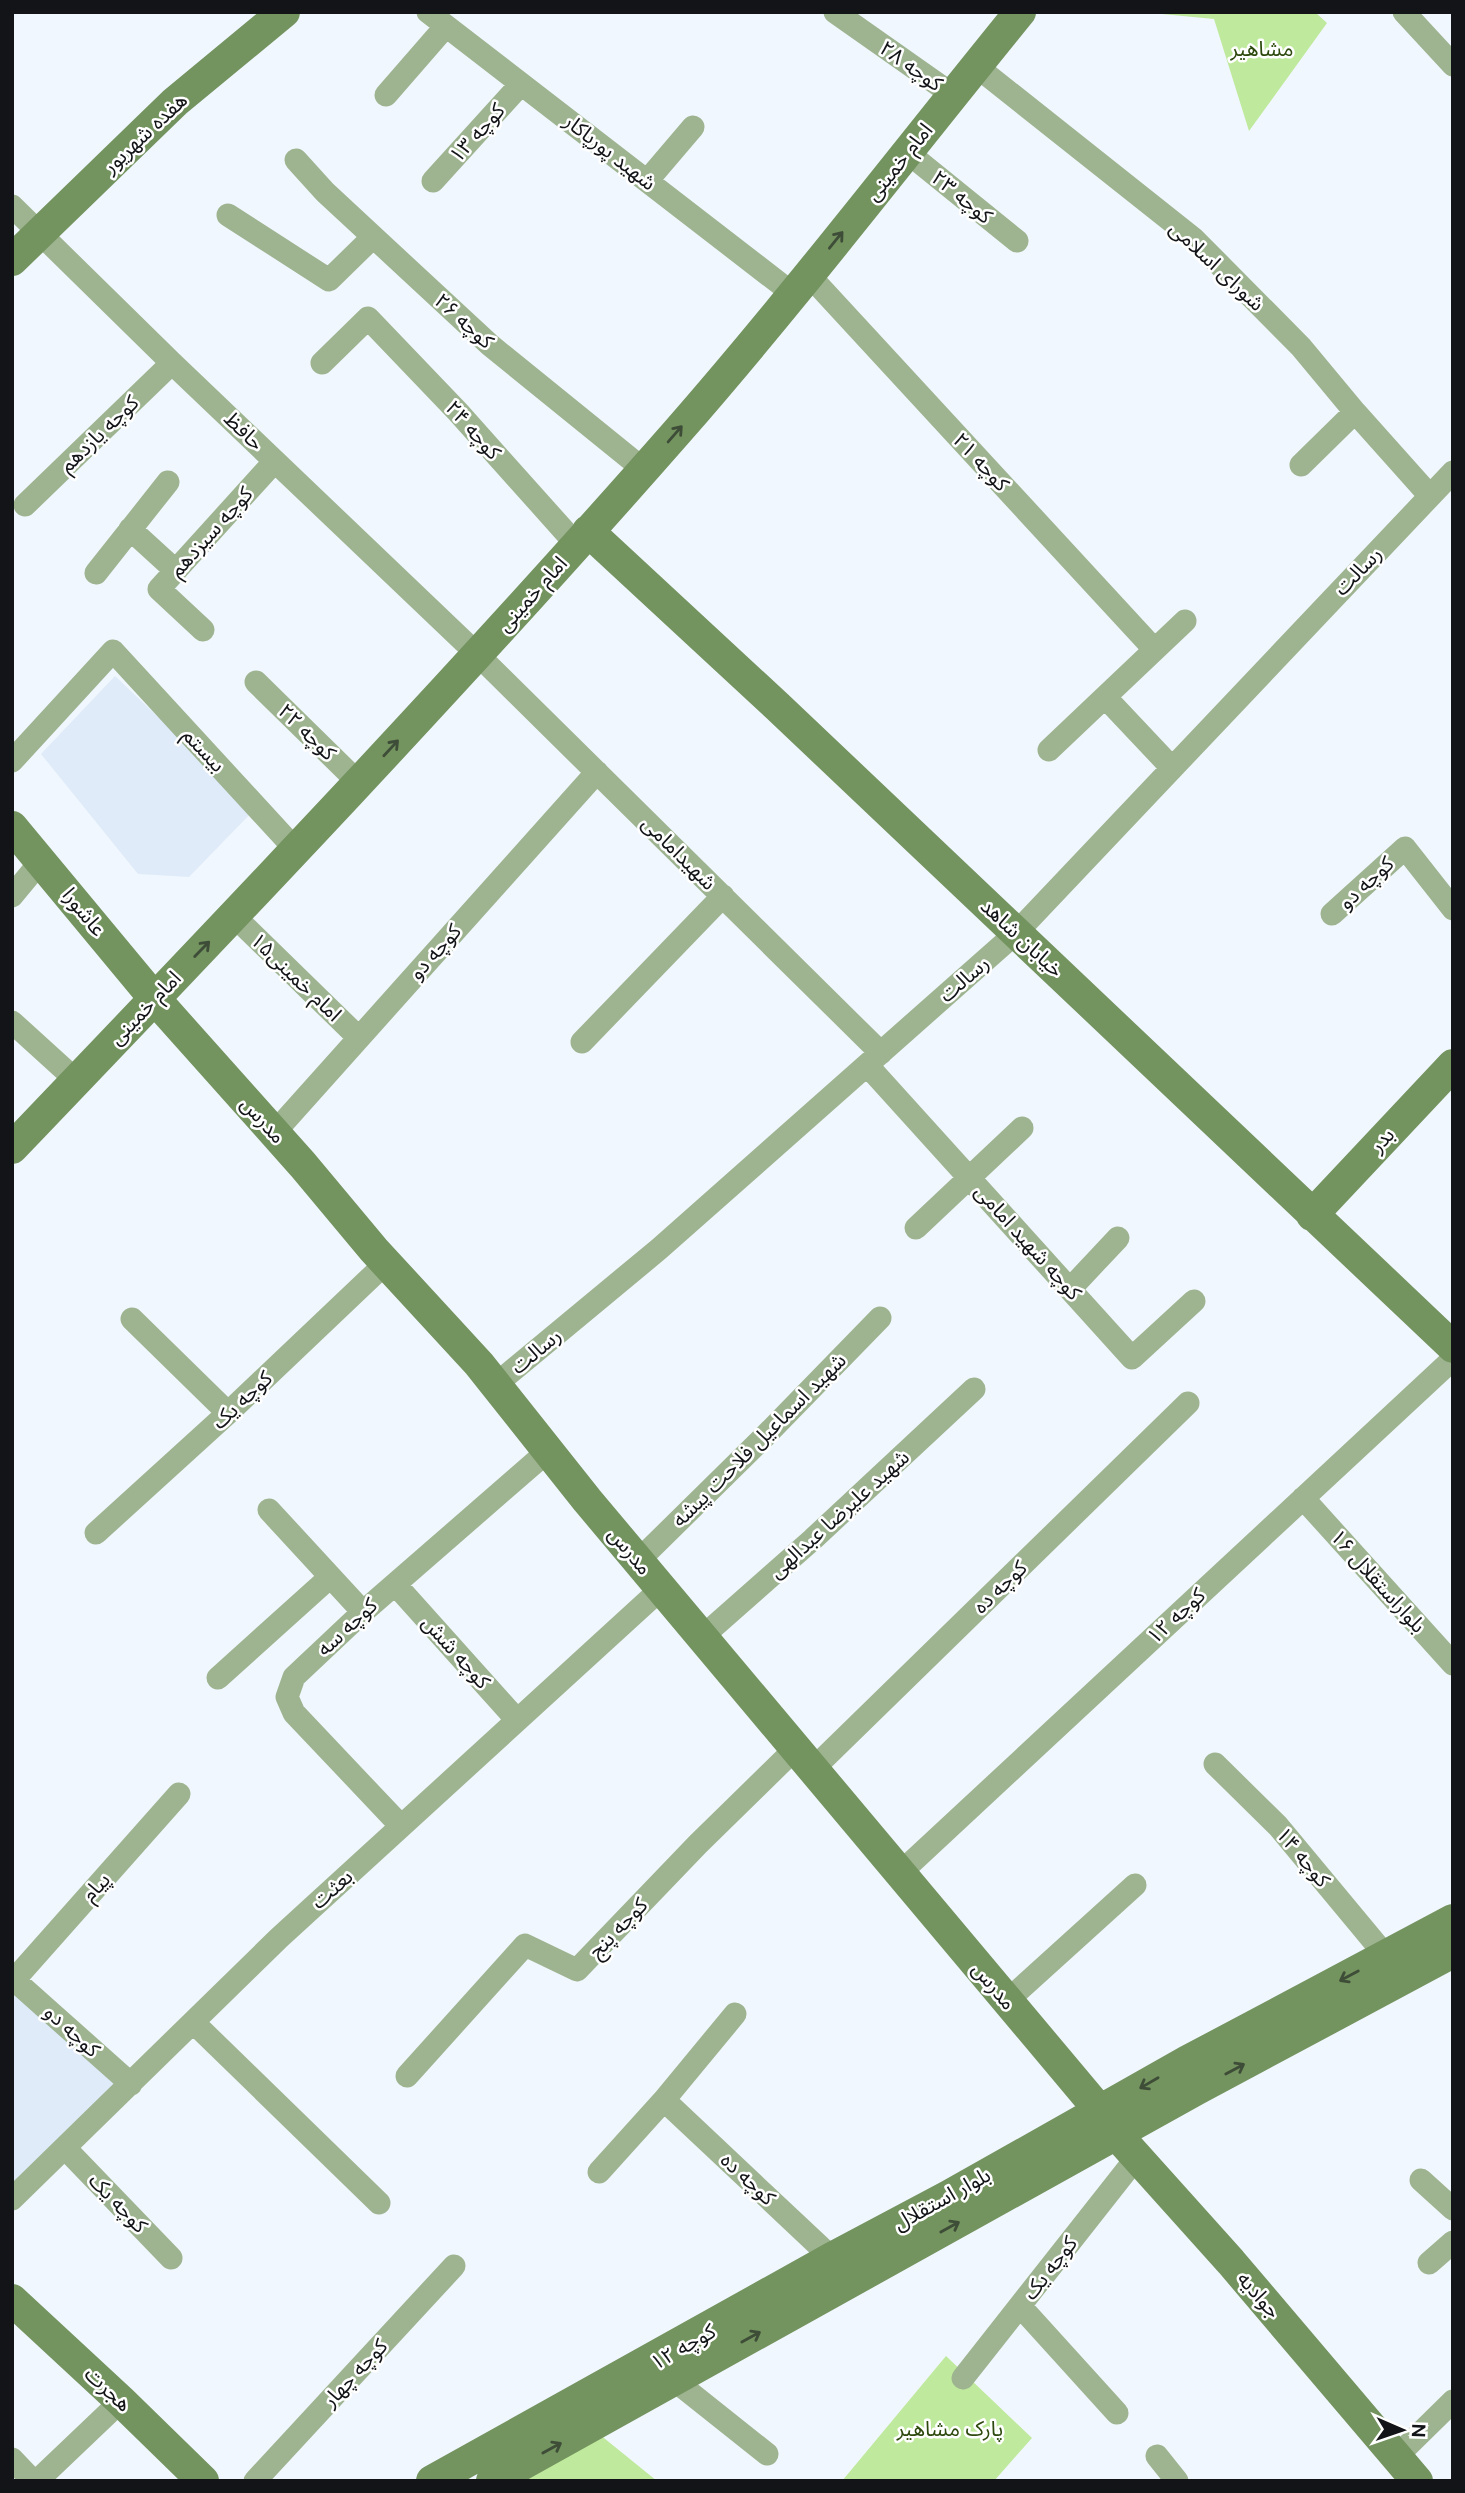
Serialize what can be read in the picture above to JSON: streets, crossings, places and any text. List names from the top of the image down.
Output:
{
  "streets": {
    "main road": [
      "هفده شهریور",
      "امام خمینی",
      "عاشورا",
      "خیابان شاهد",
      "مدرس",
      "بدر",
      "بلوار استقلال",
      "جوادیه",
      "هجرت"
    ],
    "street": [
      "کوچه ۲۸",
      "کوچه ۱۳",
      "شهید پورپاکار",
      "کوچه ۲۳",
      "شورای اسلامی",
      "کوچه ۲۶",
      "کوچه ۲۴",
      "حافظ",
      "کوچه یازدهم",
      "کوچه ۲۱",
      "کوچه سیزدهم",
      "رسالت",
      "کوچه ۲۲",
      "بیستم",
      "شهیدامامی",
      "کوچه دو",
      "امام خمینی۱۵",
      "کوچه شهید امامی",
      "کوچه یک",
      "شهید اسماعیل فلاحت پیشه",
      "شهید علیرضا عبدالهی",
      "بلواراستقلال ۱۶",
      "کوچه ده",
      "کوچه ۱۲",
      "کوچه سه",
      "کوچه شش",
      "کوچه ۱۴",
      "پیام",
      "بعثت",
      "کوچه پنج",
      "کوچه چهار"
    ]
  },
  "crossings": [
    ["کوچه ۲۸", "امام خمینی"],
    ["هفده شهریور", "حافظ"],
    ["کوچه ۱۳", "شهید پورپاکار"],
    ["شهید پورپاکار", "امام خمینی"],
    ["شهید پورپاکار", "کوچه ۲۱"],
    ["امام خمینی", "کوچه ۲۳"],
    ["امام خمینی", "شورای اسلامی"],
    ["امام خمینی", "کوچه ۲۶"],
    ["امام خمینی", "کوچه ۲۴"],
    ["امام خمینی", "حافظ"],
    ["امام خمینی", "کوچه ۲۱"],
    ["امام خمینی", "کوچه ۲۲"],
    ["امام خمینی", "بیستم"],
    ["امام خمینی", "شهیدامامی"],
    ["امام خمینی", "عاشورا"],
    ["امام خمینی", "خیابان شاهد"],
    ["امام خمینی", "امام خمینی۱۵"],
    ["امام خمینی", "مدرس"],
    ["شورای اسلامی", "رسالت"],
    ["کوچه ۲۴", "خیابان شاهد"],
    ["حافظ", "کوچه یازدهم"],
    ["حافظ", "کوچه سیزدهم"],
    ["حافظ", "شهیدامامی"],
    ["رسالت", "شهیدامامی"],
    ["رسالت", "خیابان شاهد"],
    ["رسالت", "مدرس"],
    ["رسالت", "کوچه شهید امامی"],
    ["شهیدامامی", "کوچه دو"],
    ["شهیدامامی", "کوچه شهید امامی"],
    ["کوچه دو", "امام خمینی۱۵"],
    ["کوچه دو", "مدرس"],
    ["کوچه دو", "پیام"],
    ["کوچه دو", "بعثت"],
    ["عاشورا", "مدرس"],
    ["خیابان شاهد", "بدر"],
    ["مدرس", "کوچه یک"],
    ["مدرس", "شهید اسماعیل فلاحت پیشه"],
    ["مدرس", "شهید علیرضا عبدالهی"],
    ["مدرس", "کوچه ده"],
    ["مدرس", "کوچه ۱۲"],
    ["مدرس", "کوچه سه"],
    ["مدرس", "بعثت"],
    ["مدرس", "کوچه پنج"],
    ["مدرس", "بلوار استقلال"],
    ["مدرس", "جوادیه"],
    ["کوچه یک", "بعثت"],
    ["کوچه یک", "بلوار استقلال"],
    ["کوچه یک", "جوادیه"],
    ["بلواراستقلال ۱۶", "کوچه ۱۲"],
    ["کوچه ده", "کوچه پنج"],
    ["کوچه ده", "بلوار استقلال"],
    ["کوچه ۱۲", "بلوار استقلال"],
    ["کوچه سه", "کوچه شش"],
    ["کوچه سه", "بعثت"],
    ["کوچه شش", "بعثت"],
    ["کوچه ۱۴", "بلوار استقلال"],
    ["بلوار استقلال", "جوادیه"]
  ],
  "one_way": ["امام خمینی"],
  "parks": ["مشاهیر", "پارک مشاهیر"],
  "north": "right"
}
